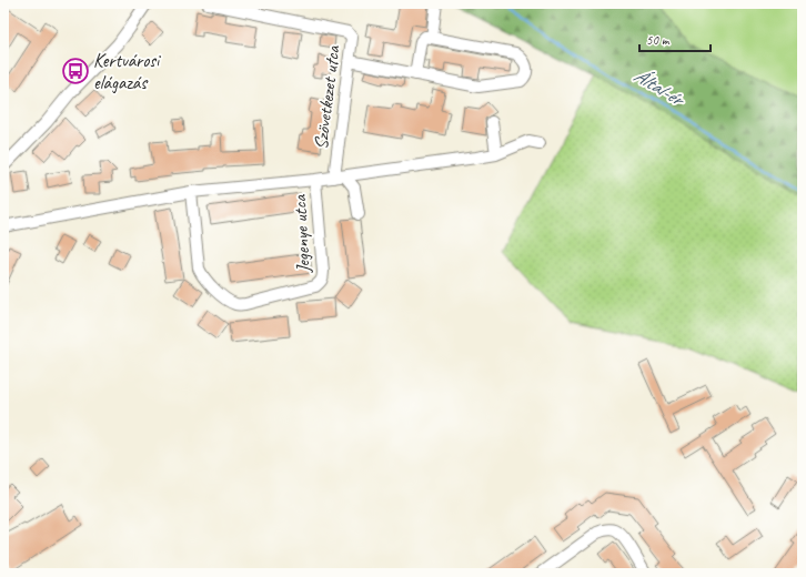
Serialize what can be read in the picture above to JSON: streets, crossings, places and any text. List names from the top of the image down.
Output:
{
  "streets": {
    "street": ["Szövetkezet utca", "Jegenye utca"]
  },
  "crossings": [
    ["Szövetkezet utca", "Jegenye utca"]
  ],
  "water": ["Által-ér"],
  "places": {
    "bus stop": ["Kertvárosi elágazás"]
  },
  "scale_bar": "50 m"
}
